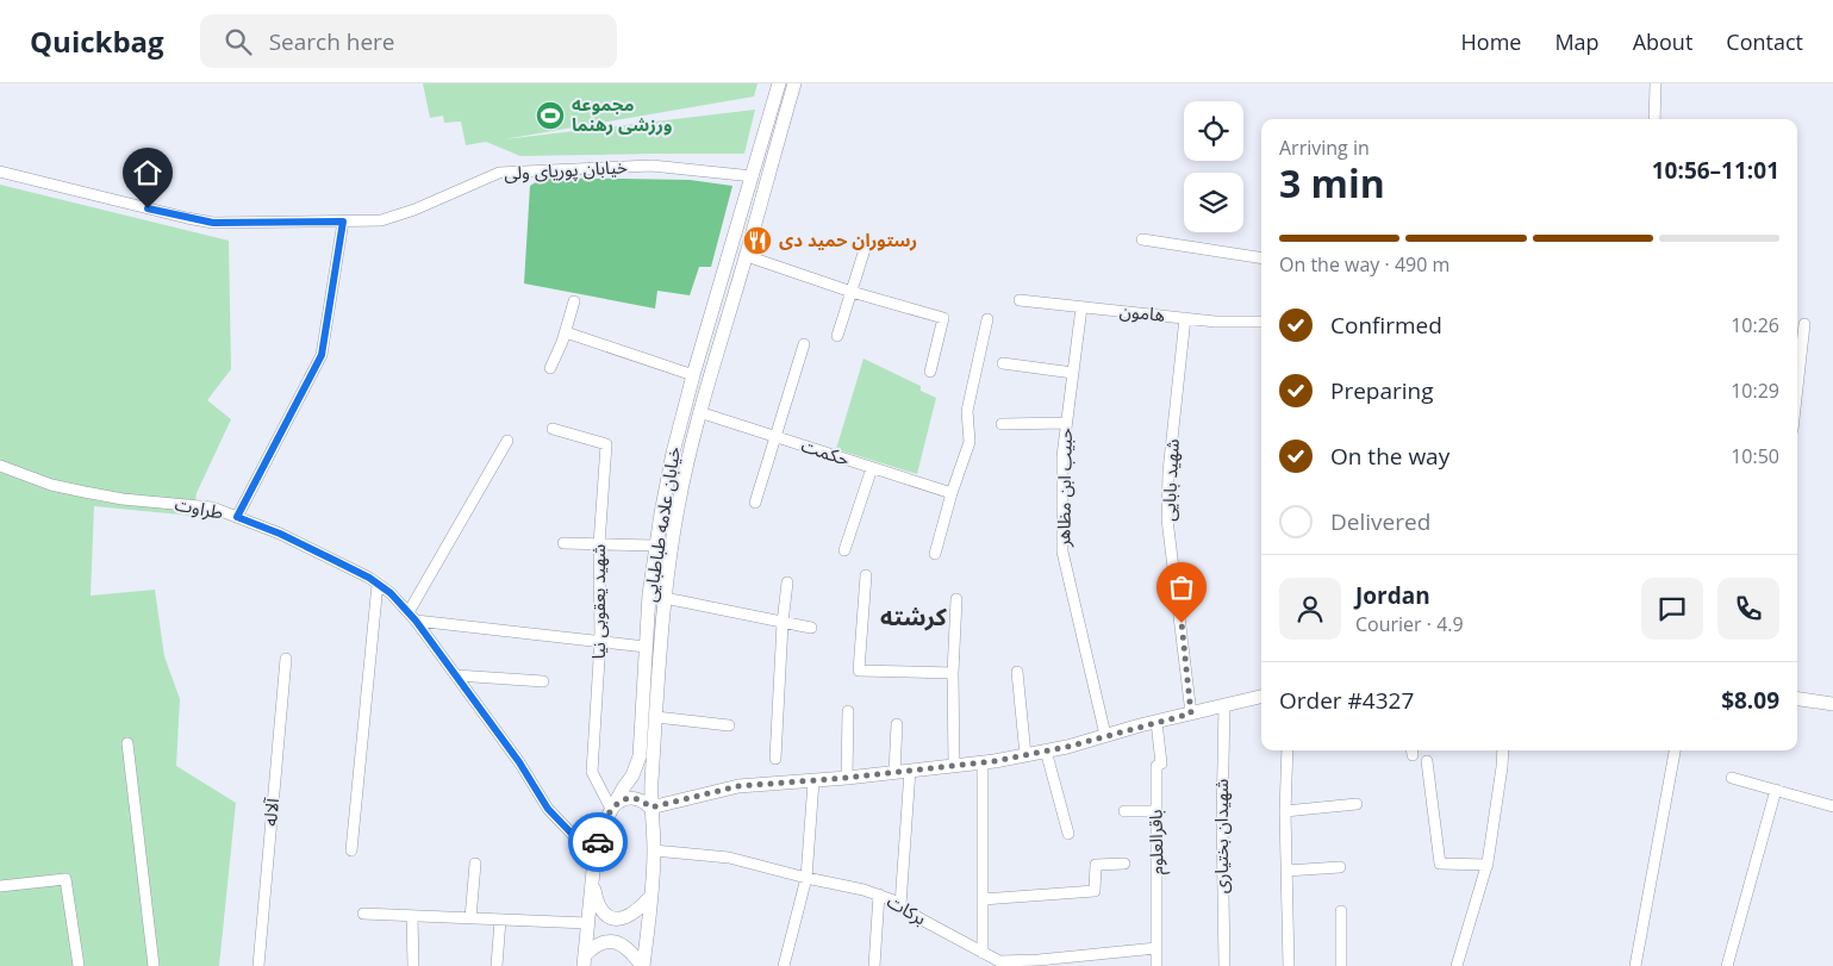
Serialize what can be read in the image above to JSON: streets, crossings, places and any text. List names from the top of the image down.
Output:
{
  "streets": {
    "street": [
      "خیابان پوریای ولی",
      "هامون",
      "حکمت",
      "شهید بابایی",
      "حبیب ابن مظاهر",
      "طراوت",
      "خیابان علامه طباطبایی",
      "شهید یعقوبی نیا",
      "آلاله",
      "شهیدان بختیاری",
      "باقرالعلوم",
      "برکات"
    ]
  },
  "crossings": [
    ["خیابان پوریای ولی", "خیابان علامه طباطبایی"],
    ["هامون", "شهید بابایی"],
    ["هامون", "حبیب ابن مظاهر"],
    ["حکمت", "خیابان علامه طباطبایی"],
    ["طراوت", "خیابان علامه طباطبایی"],
    ["خیابان علامه طباطبایی", "شهید یعقوبی نیا"],
    ["خیابان علامه طباطبایی", "برکات"],
    ["باقرالعلوم", "برکات"]
  ],
  "districts": ["کرشته"],
  "places": {
    "sports": ["مجموعه ورزشی رهنما"],
    "restaurant": ["رستوران حمید دی"]
  },
  "page": {
    "header": "Quickbag",
    "search": "Search here",
    "nav": [
      "Home",
      "Map",
      "About",
      "Contact"
    ],
    "heading": ["3 min", "Arriving in", "10:56–11:01"],
    "panel": [
      "Jordan",
      "Courier · 4.9",
      "Order #4327",
      "$8.09"
    ],
    "bar": "On the way · 490 m",
    "list": [
      ["Confirmed", "10:26"],
      ["Preparing", "10:29"],
      ["On the way", "10:50"],
      "Delivered"
    ]
  }
}
